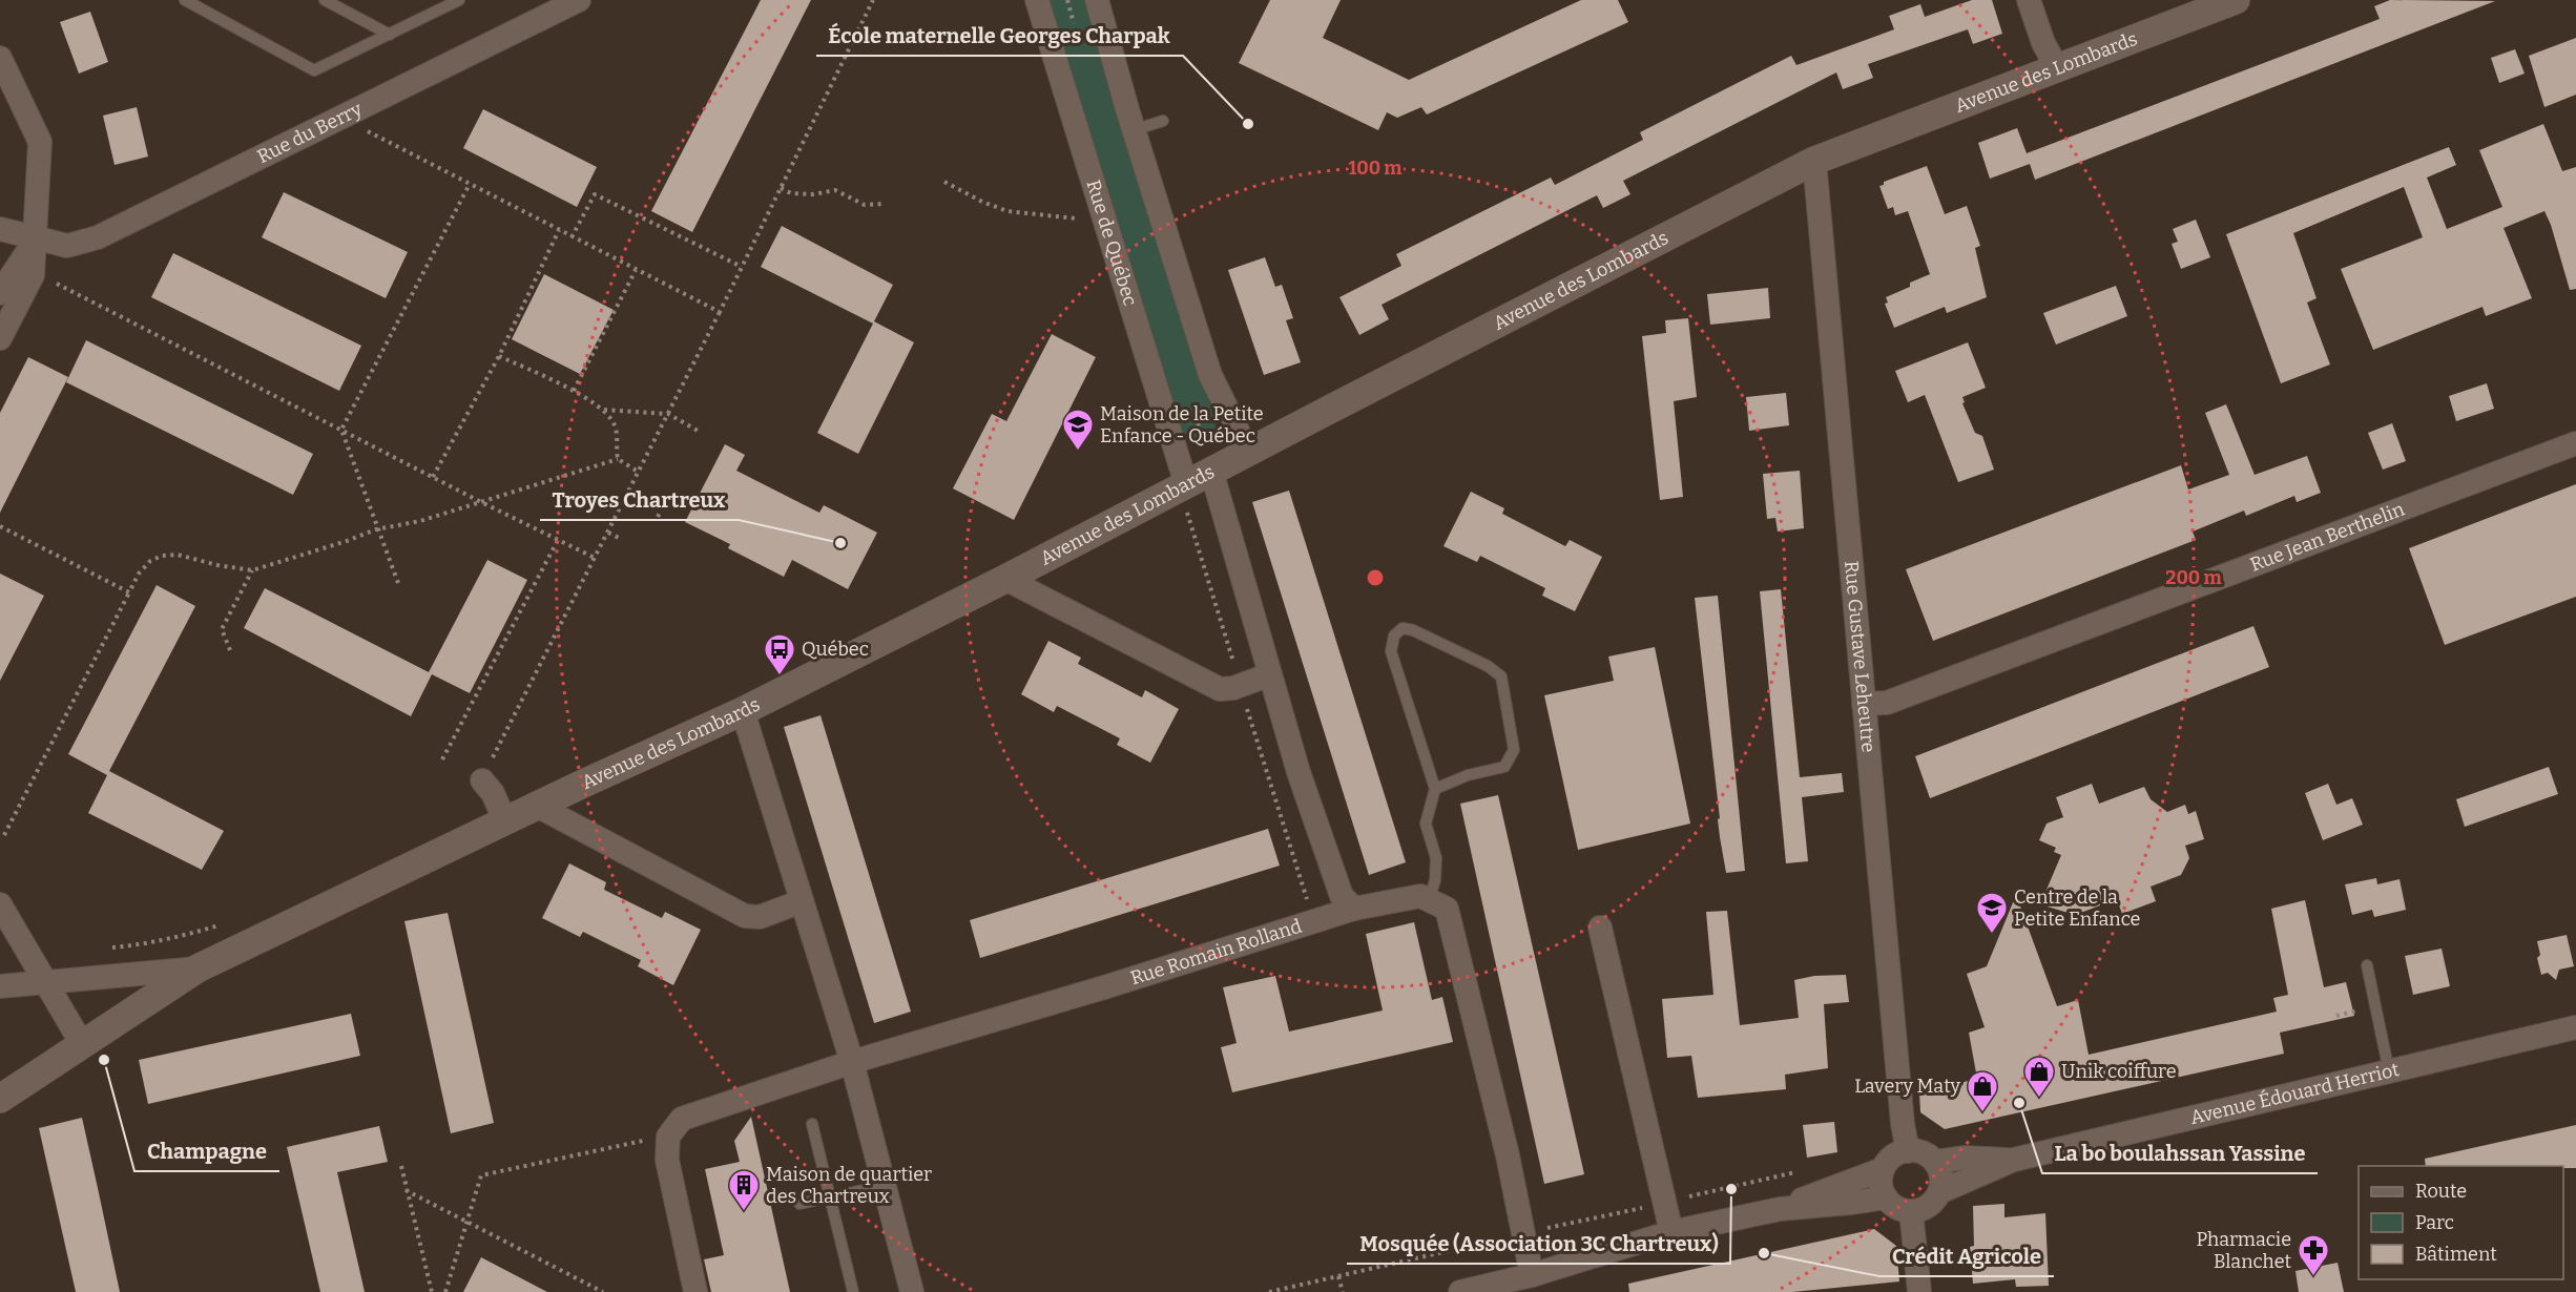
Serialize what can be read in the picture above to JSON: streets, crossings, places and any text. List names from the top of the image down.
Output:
{
  "streets": {
    "street": [
      "Avenue des Lombards",
      "Rue du Berry",
      "Rue de Québec",
      "Rue Jean Berthelin",
      "Rue Gustave Leheutre",
      "Rue Romain Rolland",
      "Avenue Édouard Herriot"
    ]
  },
  "crossings": [
    ["Avenue des Lombards", "Rue de Québec"],
    ["Avenue des Lombards", "Rue Gustave Leheutre"],
    ["Rue Jean Berthelin", "Rue Gustave Leheutre"]
  ],
  "places": {
    "other": [
      "École maternelle Georges Charpak",
      "Troyes Chartreux",
      "Champagne",
      "La bo boulahssan Yassine",
      "Mosquée (Association 3C Chartreux)",
      "Crédit Agricole"
    ],
    "school or university": ["Maison de la Petite Enfance - Québec", "Centre de la Petite Enfance"],
    "bus stop": ["Québec"],
    "shop": ["Unik coiffure", "Lavery Maty"],
    "building": ["Maison de quartier des Chartreux"],
    "pharmacy": ["Pharmacie Blanchet"]
  },
  "legend": ["Route", "Parc", "Bâtiment"],
  "rings": ["100 m", "200 m"]
}
